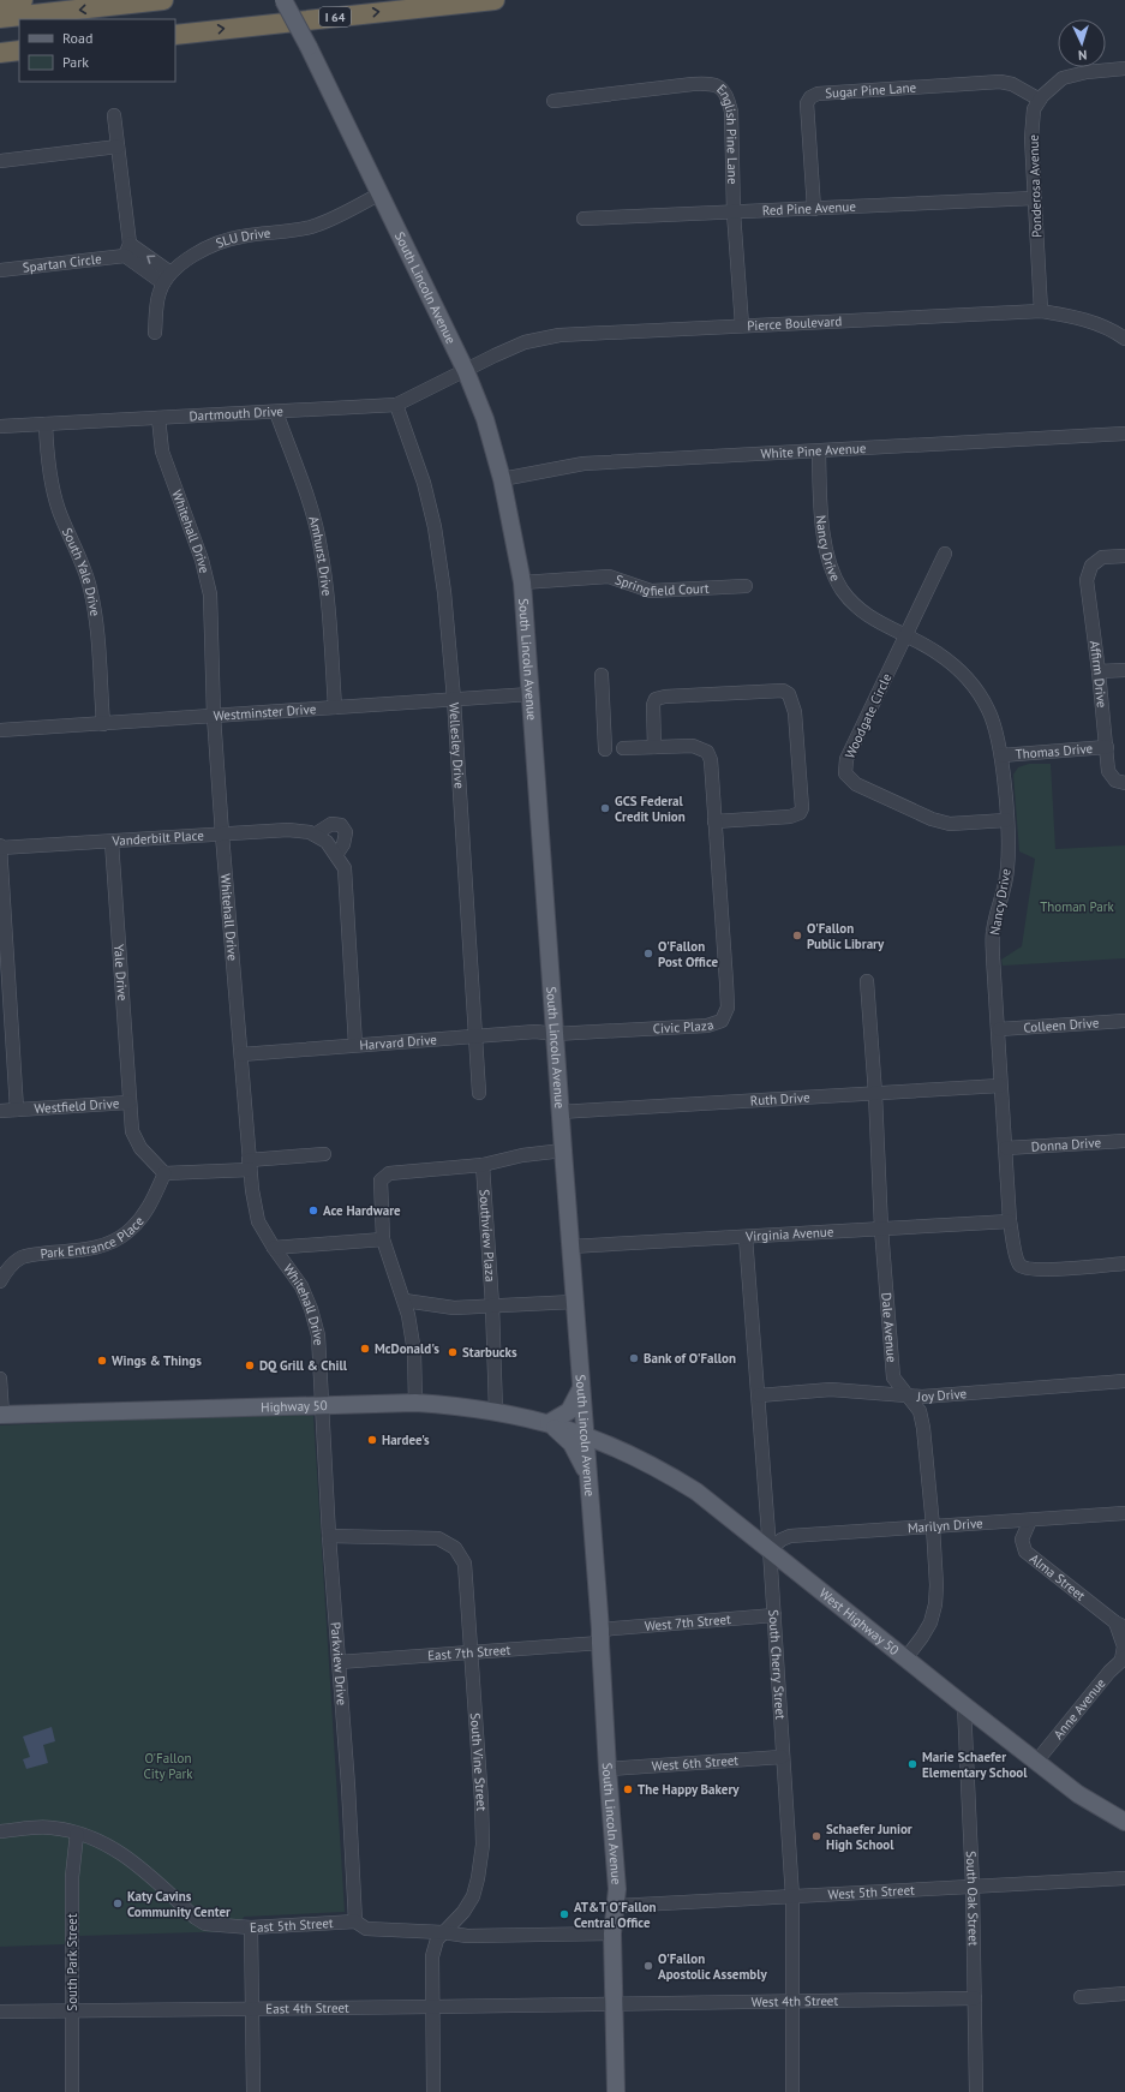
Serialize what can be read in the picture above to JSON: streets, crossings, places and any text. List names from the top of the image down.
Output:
{
  "streets": {
    "highway": ["I 64"],
    "main road": ["South Lincoln Avenue", "Highway 50", "West Highway 50"],
    "street": [
      "Sugar Pine Lane",
      "English Pine Lane",
      "Ponderosa Avenue",
      "Red Pine Avenue",
      "SLU Drive",
      "Spartan Circle",
      "Pierce Boulevard",
      "Dartmouth Drive",
      "White Pine Avenue",
      "Whitehall Drive",
      "Nancy Drive",
      "Amhurst Drive",
      "South Yale Drive",
      "Springfield Court",
      "Affirm Drive",
      "Westminster Drive",
      "Woodgate Circle",
      "Wellesley Drive",
      "Thomas Drive",
      "Vanderbilt Place",
      "Yale Drive",
      "Colleen Drive",
      "Civic Plaza",
      "Harvard Drive",
      "Ruth Drive",
      "Westfield Drive",
      "Donna Drive",
      "Virginia Avenue",
      "Park Entrance Place",
      "Southview Plaza",
      "Dale Avenue",
      "Joy Drive",
      "Marilyn Drive",
      "Alma Street",
      "West 7th Street",
      "East 7th Street",
      "Parkview Drive",
      "South Cherry Street",
      "Anne Avenue",
      "South Vine Street",
      "West 6th Street",
      "West 5th Street",
      "South Oak Street",
      "East 5th Street",
      "South Park Street",
      "West 4th Street",
      "East 4th Street"
    ]
  },
  "crossings": [
    ["Sugar Pine Lane", "Ponderosa Avenue"],
    ["Sugar Pine Lane", "Red Pine Avenue"],
    ["English Pine Lane", "Red Pine Avenue"],
    ["English Pine Lane", "Pierce Boulevard"],
    ["Ponderosa Avenue", "Red Pine Avenue"],
    ["Ponderosa Avenue", "Pierce Boulevard"],
    ["SLU Drive", "South Lincoln Avenue"],
    ["South Lincoln Avenue", "Pierce Boulevard"],
    ["South Lincoln Avenue", "Dartmouth Drive"],
    ["South Lincoln Avenue", "White Pine Avenue"],
    ["South Lincoln Avenue", "Springfield Court"],
    ["South Lincoln Avenue", "Westminster Drive"],
    ["South Lincoln Avenue", "Civic Plaza"],
    ["South Lincoln Avenue", "Harvard Drive"],
    ["South Lincoln Avenue", "Ruth Drive"],
    ["South Lincoln Avenue", "Virginia Avenue"],
    ["South Lincoln Avenue", "Highway 50"],
    ["South Lincoln Avenue", "West Highway 50"],
    ["South Lincoln Avenue", "West 7th Street"],
    ["South Lincoln Avenue", "East 7th Street"],
    ["South Lincoln Avenue", "West 6th Street"],
    ["South Lincoln Avenue", "West 5th Street"],
    ["South Lincoln Avenue", "East 5th Street"],
    ["South Lincoln Avenue", "West 4th Street"],
    ["South Lincoln Avenue", "East 4th Street"],
    ["Pierce Boulevard", "Dartmouth Drive"],
    ["Dartmouth Drive", "Whitehall Drive"],
    ["Dartmouth Drive", "Amhurst Drive"],
    ["Dartmouth Drive", "South Yale Drive"],
    ["Dartmouth Drive", "Wellesley Drive"],
    ["White Pine Avenue", "Nancy Drive"],
    ["Whitehall Drive", "Westminster Drive"],
    ["Whitehall Drive", "Vanderbilt Place"],
    ["Whitehall Drive", "Harvard Drive"],
    ["Whitehall Drive", "Highway 50"],
    ["Whitehall Drive", "Parkview Drive"],
    ["Nancy Drive", "Woodgate Circle"],
    ["Nancy Drive", "Thomas Drive"],
    ["Nancy Drive", "Colleen Drive"],
    ["Nancy Drive", "Ruth Drive"],
    ["Nancy Drive", "Donna Drive"],
    ["Nancy Drive", "Virginia Avenue"],
    ["Amhurst Drive", "Westminster Drive"],
    ["South Yale Drive", "Westminster Drive"],
    ["Affirm Drive", "Thomas Drive"],
    ["Westminster Drive", "Wellesley Drive"],
    ["Wellesley Drive", "Harvard Drive"],
    ["Vanderbilt Place", "Yale Drive"],
    ["Vanderbilt Place", "Harvard Drive"],
    ["Yale Drive", "Westfield Drive"],
    ["Civic Plaza", "Harvard Drive"],
    ["Ruth Drive", "Dale Avenue"],
    ["Westfield Drive", "Park Entrance Place"],
    ["Virginia Avenue", "Dale Avenue"],
    ["Virginia Avenue", "South Cherry Street"],
    ["Southview Plaza", "Highway 50"],
    ["Dale Avenue", "Joy Drive"],
    ["Dale Avenue", "Marilyn Drive"],
    ["Dale Avenue", "West Highway 50"],
    ["Joy Drive", "South Cherry Street"],
    ["Highway 50", "West Highway 50"],
    ["Highway 50", "Parkview Drive"],
    ["Marilyn Drive", "Alma Street"],
    ["Marilyn Drive", "West Highway 50"],
    ["Marilyn Drive", "South Cherry Street"],
    ["Alma Street", "Anne Avenue"],
    ["West Highway 50", "South Cherry Street"],
    ["West Highway 50", "Anne Avenue"],
    ["West Highway 50", "South Oak Street"],
    ["West 7th Street", "East 7th Street"],
    ["West 7th Street", "South Cherry Street"],
    ["East 7th Street", "Parkview Drive"],
    ["East 7th Street", "South Vine Street"],
    ["Parkview Drive", "South Vine Street"],
    ["Parkview Drive", "East 5th Street"],
    ["South Cherry Street", "West 6th Street"],
    ["South Cherry Street", "West 5th Street"],
    ["South Cherry Street", "West 4th Street"],
    ["South Vine Street", "East 5th Street"],
    ["South Vine Street", "East 4th Street"],
    ["West 5th Street", "South Oak Street"],
    ["South Oak Street", "West 4th Street"],
    ["East 5th Street", "South Park Street"],
    ["South Park Street", "East 4th Street"],
    ["West 4th Street", "East 4th Street"]
  ],
  "parks": ["Thoman Park", "O'Fallon City Park"],
  "places": [
    "GCS Federal Credit Union",
    "O'Fallon Public Library",
    "O'Fallon Post Office",
    "Ace Hardware",
    "McDonald's",
    "Starbucks",
    "Bank of O'Fallon",
    "Wings & Things",
    "DQ Grill & Chill",
    "Hardee's",
    "Marie Schaefer Elementary School",
    "The Happy Bakery",
    "Schaefer Junior High School",
    "Katy Cavins Community Center",
    "AT&T O'Fallon Central Office",
    "O'Fallon Apostolic Assembly"
  ],
  "legend": ["Road", "Park"],
  "north": "bottom"
}
